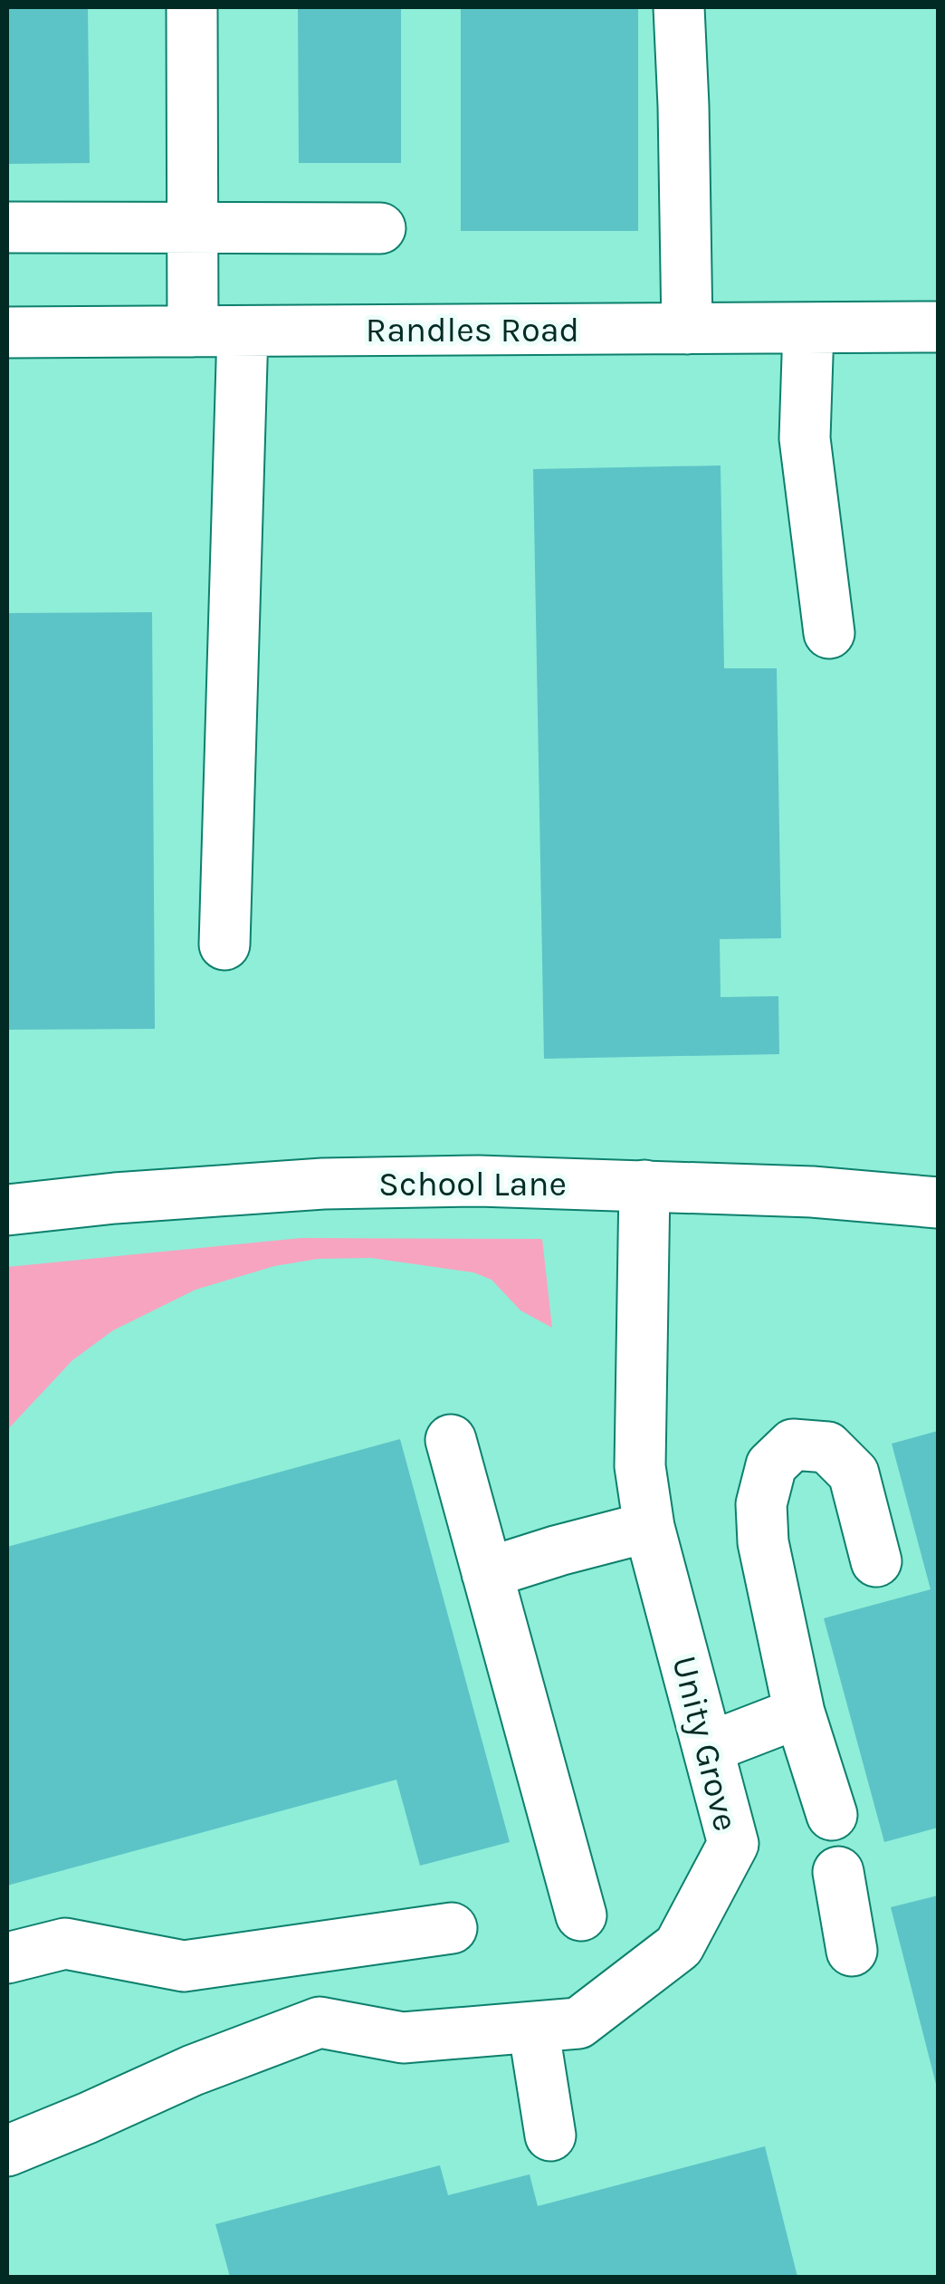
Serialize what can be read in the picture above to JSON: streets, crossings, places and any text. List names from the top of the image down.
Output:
{
  "streets": {
    "street": ["Randles Road", "School Lane", "Unity Grove"]
  },
  "crossings": [
    ["School Lane", "Unity Grove"]
  ]
}
